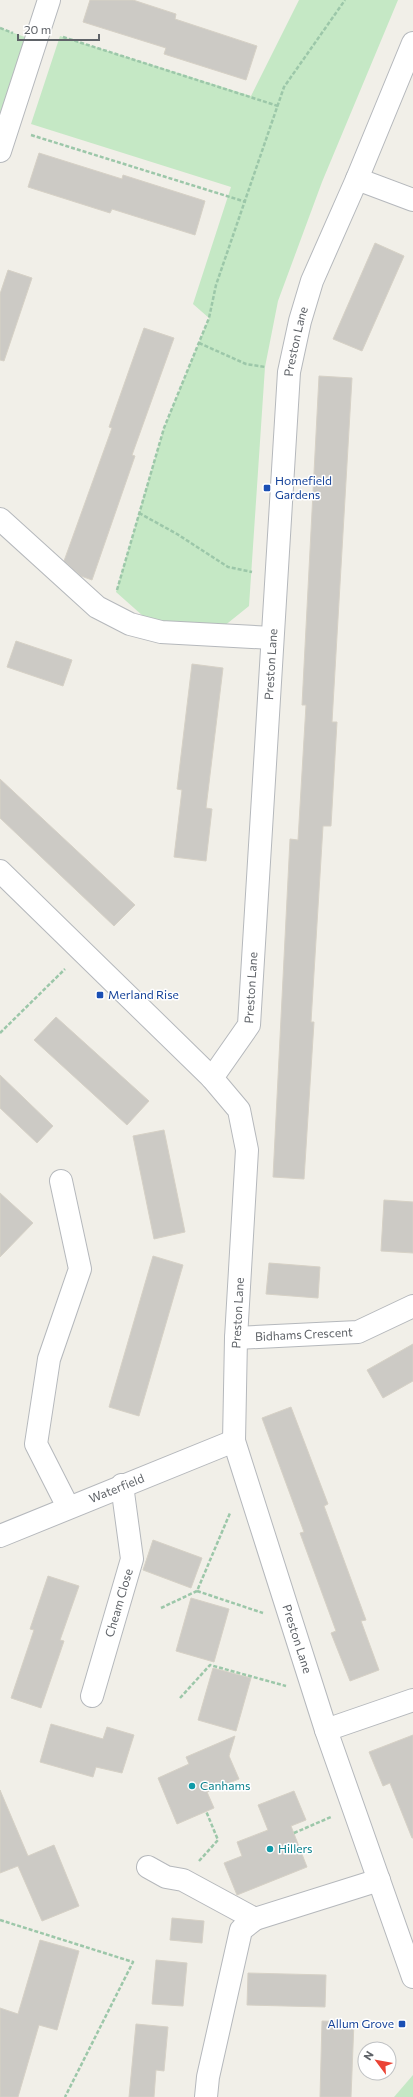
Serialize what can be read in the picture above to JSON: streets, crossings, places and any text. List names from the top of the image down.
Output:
{
  "streets": {
    "street": [
      "Preston Lane",
      "Bidhams Crescent",
      "Waterfield",
      "Cheam Close"
    ]
  },
  "crossings": [
    ["Preston Lane", "Bidhams Crescent"],
    ["Preston Lane", "Waterfield"],
    ["Waterfield", "Cheam Close"]
  ],
  "places": {
    "transit": ["Homefield Gardens", "Merland Rise", "Allum Grove"],
    "other": ["Canhams", "Hillers"]
  },
  "scale_bar": "20 m",
  "north": "top left"
}
